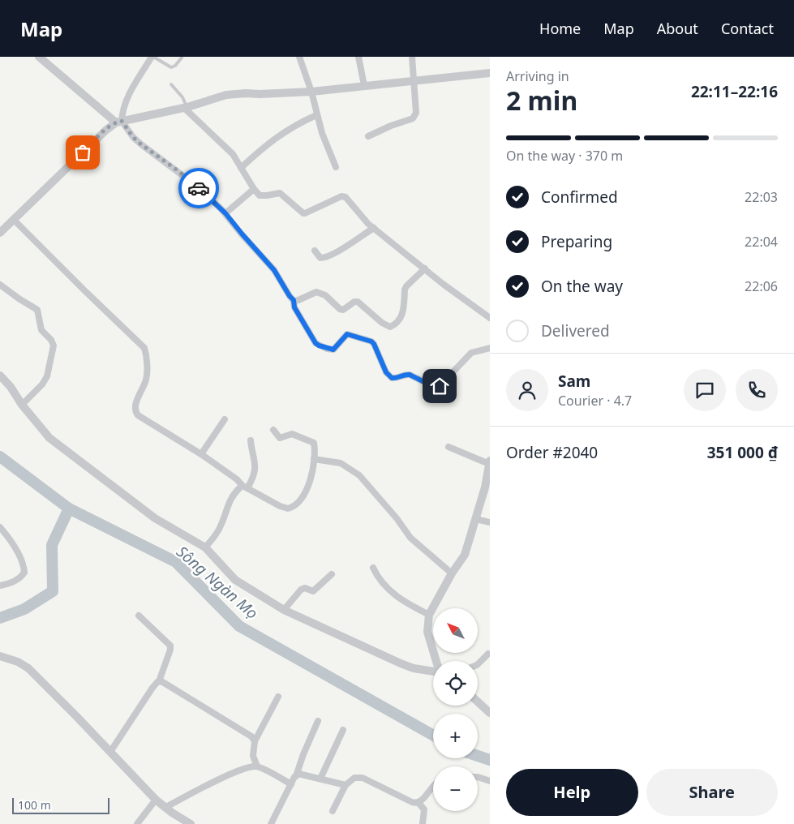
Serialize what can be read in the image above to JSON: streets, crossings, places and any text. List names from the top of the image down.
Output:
{
  "water": ["Sông Ngàn Mọ"],
  "scale_bar": "100 m",
  "north": "top left",
  "page": {
    "header": "Map",
    "nav": [
      "Home",
      "Map",
      "About",
      "Contact"
    ],
    "heading": ["2 min", "Arriving in", "22:11–22:16"],
    "panel": [
      "Sam",
      "Courier · 4.7",
      "Order #2040",
      "351 000 ₫"
    ],
    "bar": "On the way · 370 m",
    "list": [
      ["Confirmed", "22:03"],
      ["Preparing", "22:04"],
      ["On the way", "22:06"],
      "Delivered"
    ],
    "map_buttons": ["+", "−"],
    "buttons": ["Help", "Share"],
    "scale": "100 m"
  }
}
